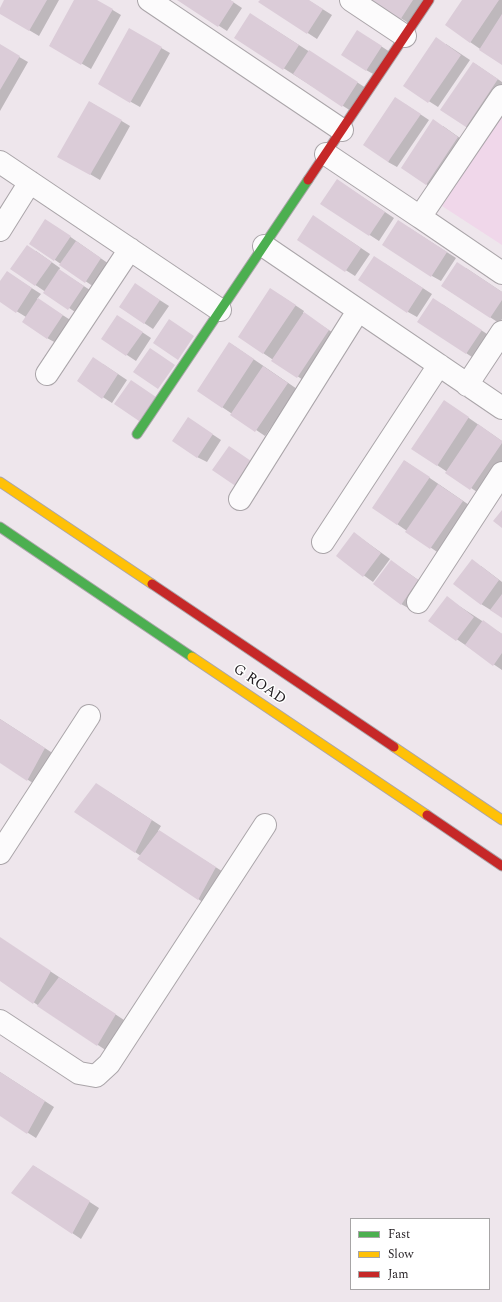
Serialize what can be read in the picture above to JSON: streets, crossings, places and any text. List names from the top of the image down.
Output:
{
  "streets": {
    "street": ["G ROAD"]
  },
  "legend": ["Fast", "Slow", "Jam"]
}
